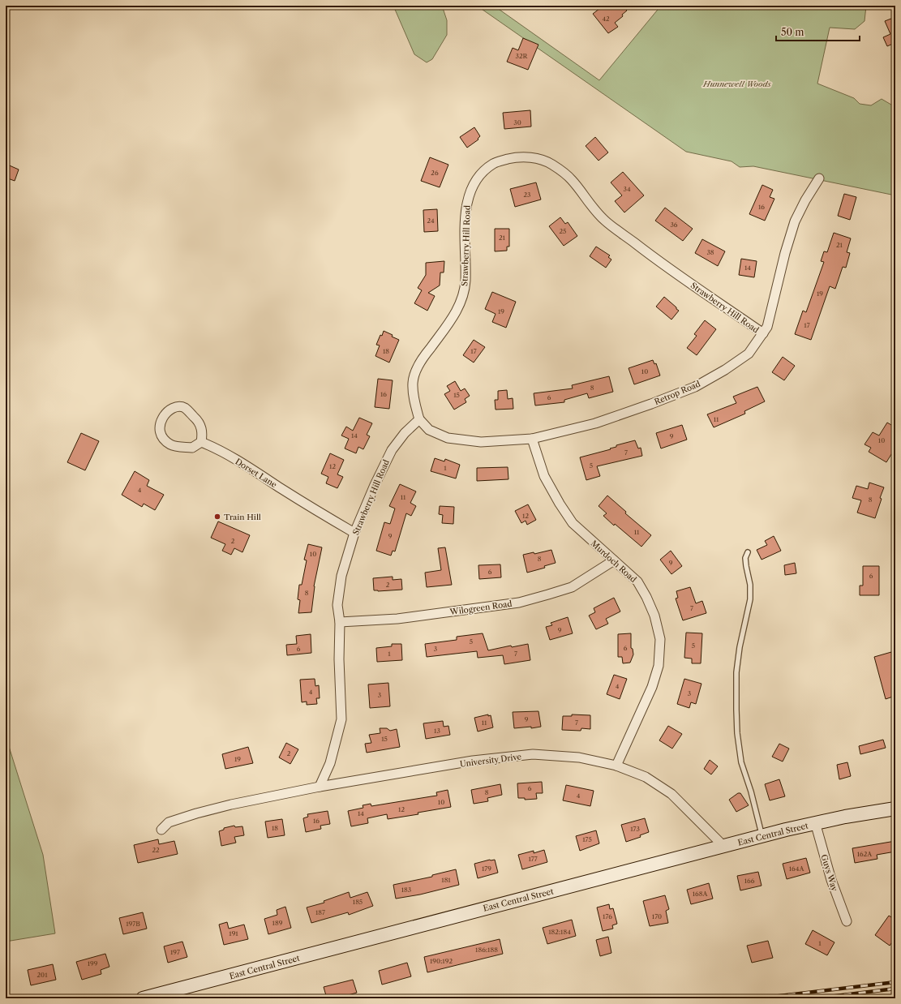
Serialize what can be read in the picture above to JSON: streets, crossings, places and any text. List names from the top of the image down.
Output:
{
  "streets": {
    "main road": ["East Central Street"],
    "street": [
      "Strawberry Hill Road",
      "Retrop Road",
      "Dorset Lane",
      "Murdoch Road",
      "Wilogreen Road",
      "University Drive",
      "Guys Way"
    ]
  },
  "crossings": [
    ["Strawberry Hill Road", "Retrop Road"],
    ["Strawberry Hill Road", "Dorset Lane"],
    ["Strawberry Hill Road", "Wilogreen Road"],
    ["Strawberry Hill Road", "University Drive"],
    ["Retrop Road", "Murdoch Road"],
    ["Murdoch Road", "Wilogreen Road"],
    ["Murdoch Road", "University Drive"],
    ["University Drive", "East Central Street"],
    ["East Central Street", "Guys Way"]
  ],
  "parks": ["Hunnewell Woods"],
  "places": ["Train Hill"],
  "house_numbers": [
    "42",
    "32R",
    "30",
    "26",
    "34",
    "23",
    "16",
    "24",
    "36",
    "25",
    "21",
    "21",
    "38",
    "14",
    "19",
    "19",
    "17",
    "18",
    "17",
    "10",
    "8",
    "16",
    "15",
    "6",
    "11",
    "14",
    "9",
    "10",
    "7",
    "5",
    "12",
    "1",
    "4",
    "11",
    "8",
    "12",
    "11",
    "9",
    "2",
    "10",
    "8",
    "9",
    "6",
    "6",
    "2",
    "8",
    "7",
    "9",
    "5",
    "5",
    "6",
    "6",
    "3",
    "1",
    "7",
    "4",
    "4",
    "3",
    "3",
    "9",
    "11",
    "7",
    "13",
    "15",
    "2",
    "19",
    "6",
    "8",
    "4",
    "10",
    "12",
    "14",
    "16",
    "18",
    "173",
    "175",
    "22",
    "162A",
    "177",
    "179",
    "164A",
    "181",
    "166",
    "183",
    "168A",
    "185",
    "187",
    "176",
    "170",
    "189",
    "197B",
    "182;184",
    "191",
    "1",
    "186;188",
    "197",
    "190;192",
    "199",
    "201"
  ],
  "scale_bar": "50 m"
}
